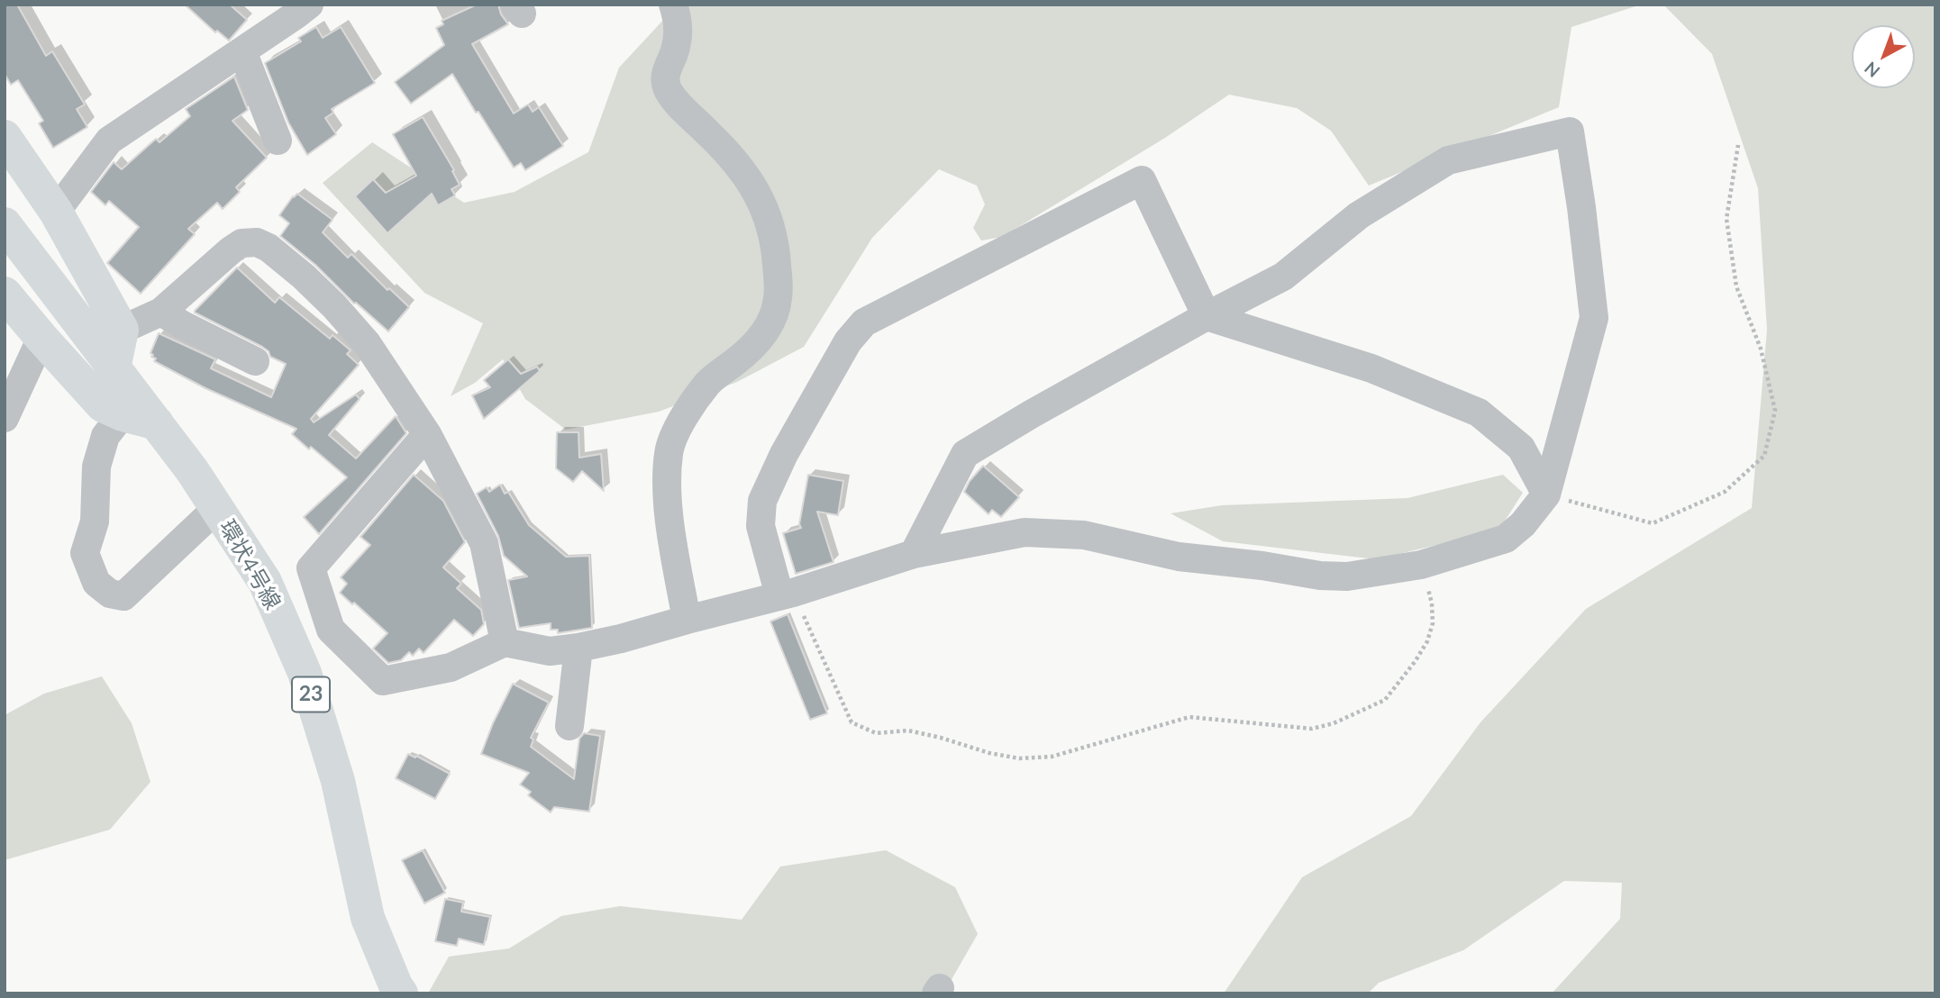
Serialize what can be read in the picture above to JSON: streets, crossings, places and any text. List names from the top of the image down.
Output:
{
  "streets": {
    "main road": ["環状4号線", "23"]
  },
  "north": "bottom left"
}
